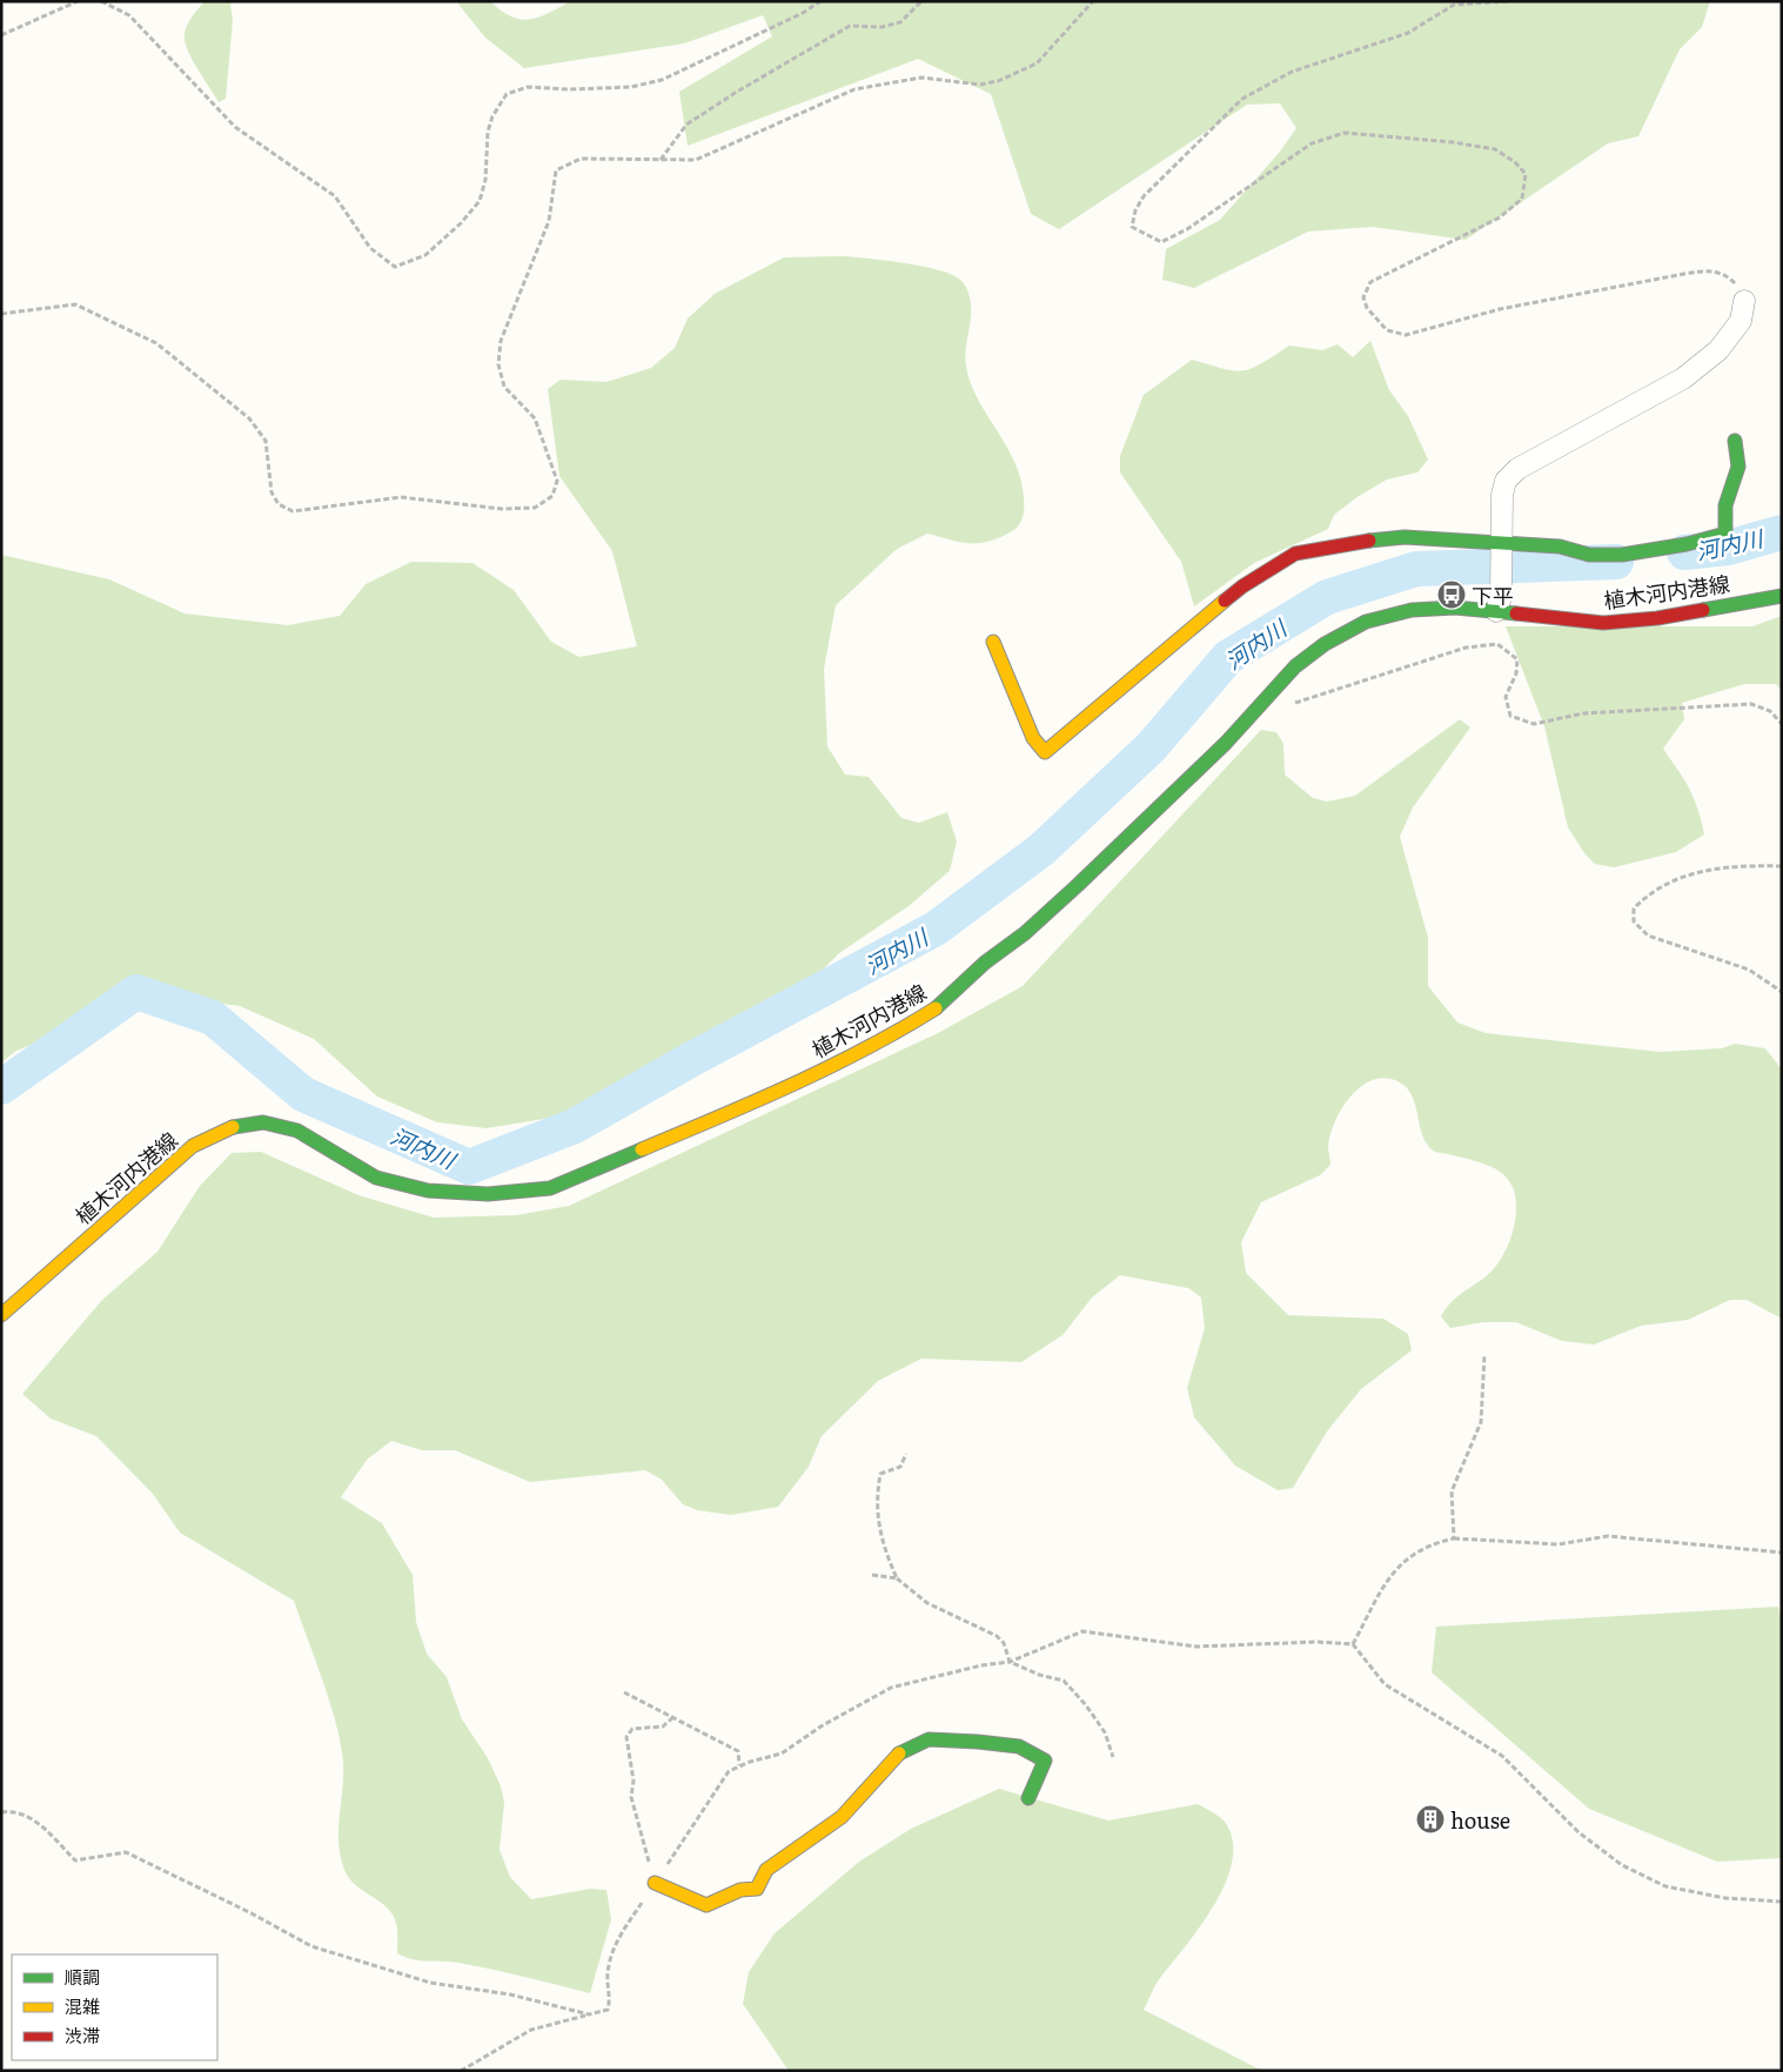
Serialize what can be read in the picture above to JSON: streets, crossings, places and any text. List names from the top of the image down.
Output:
{
  "streets": {
    "main road": ["植木河内港線"]
  },
  "water": ["河内川"],
  "places": {
    "bus stop": ["下平"],
    "building": ["house"]
  },
  "legend": ["順調", "混雑", "渋滞"]
}
